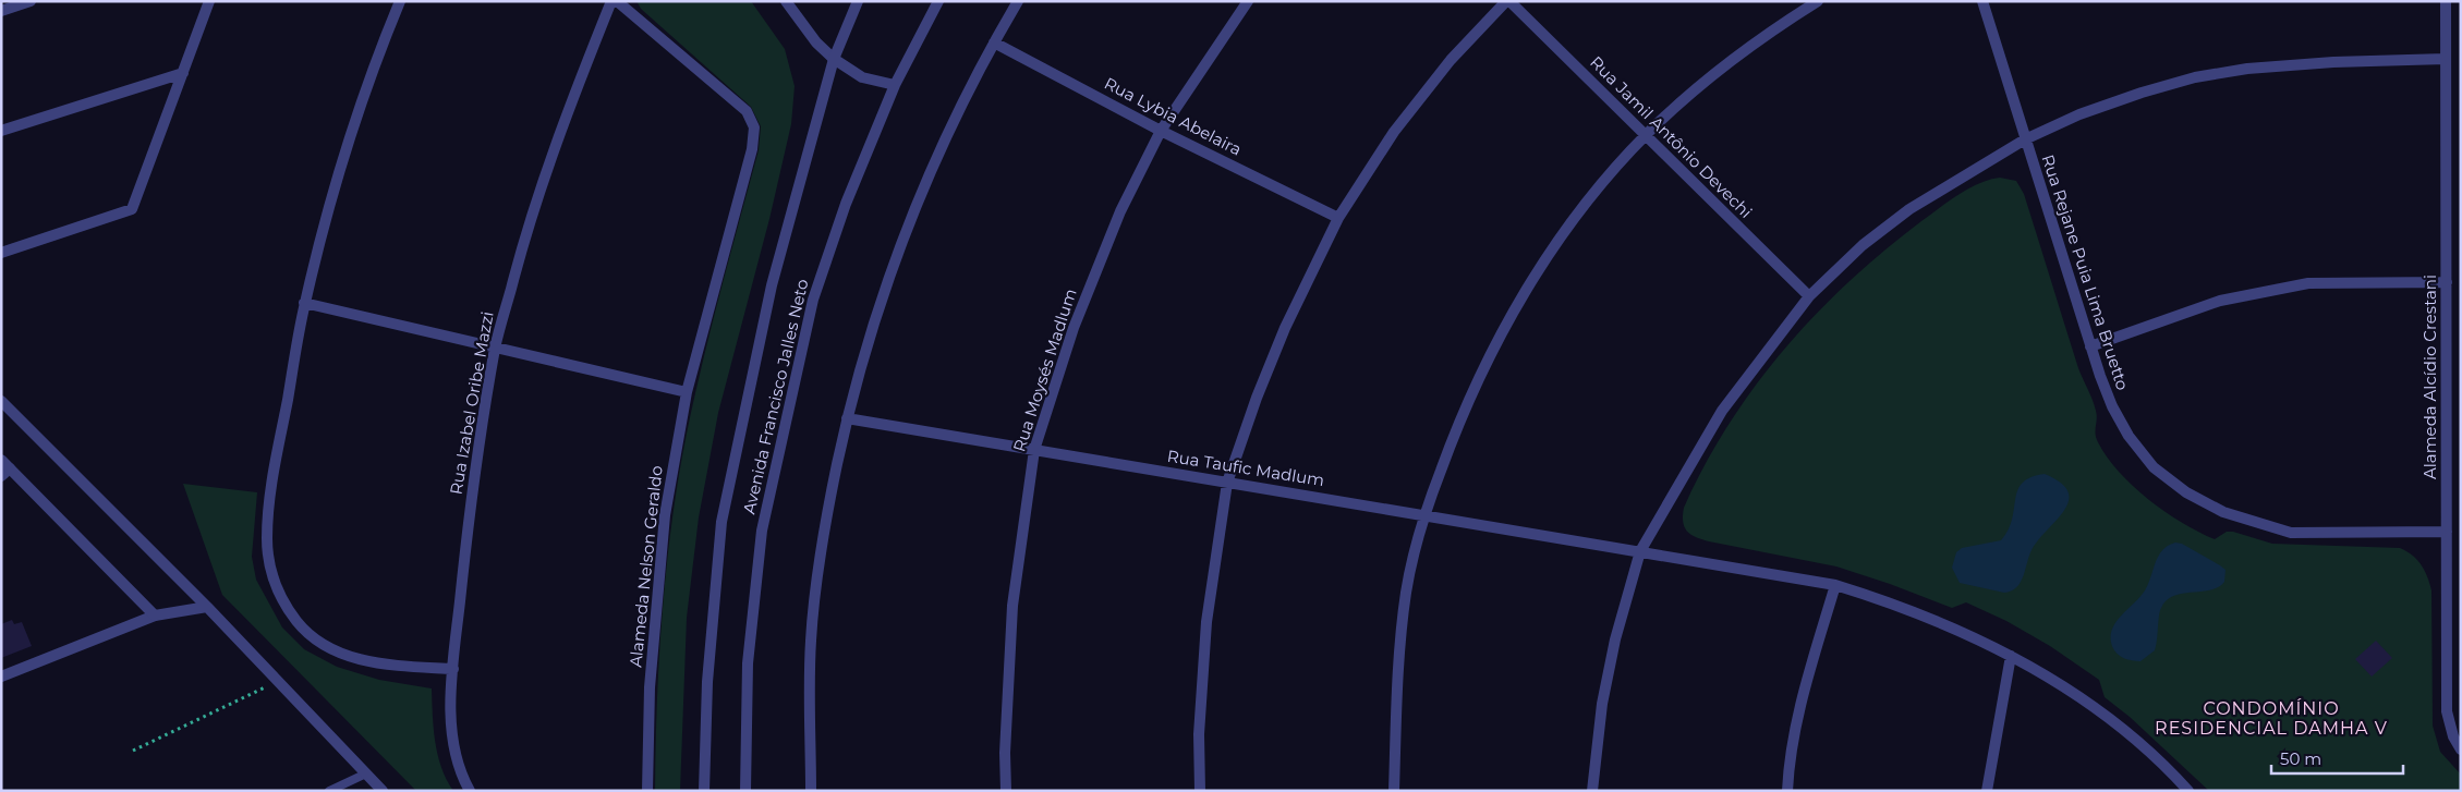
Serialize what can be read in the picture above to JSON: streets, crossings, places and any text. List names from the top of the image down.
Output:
{
  "streets": {
    "street": [
      "Rua Lybia Abelaira",
      "Rua Jamil Antônio Devechi",
      "Rua Rejane Puia Lima Bruetto",
      "Rua Moysés Madlum",
      "Alameda Alcídio Crestani",
      "Avenida Francisco Jalles Neto",
      "Rua Izabel Oribe Mazzi",
      "Rua Taufic Madlum",
      "Alameda Nelson Geraldo"
    ]
  },
  "crossings": [
    ["Rua Lybia Abelaira", "Rua Moysés Madlum"],
    ["Rua Rejane Puia Lima Bruetto", "Alameda Alcídio Crestani"],
    ["Rua Moysés Madlum", "Rua Taufic Madlum"]
  ],
  "districts": ["CONDOMÍNIO RESIDENCIAL DAMHA V"],
  "scale_bar": "50 m"
}
